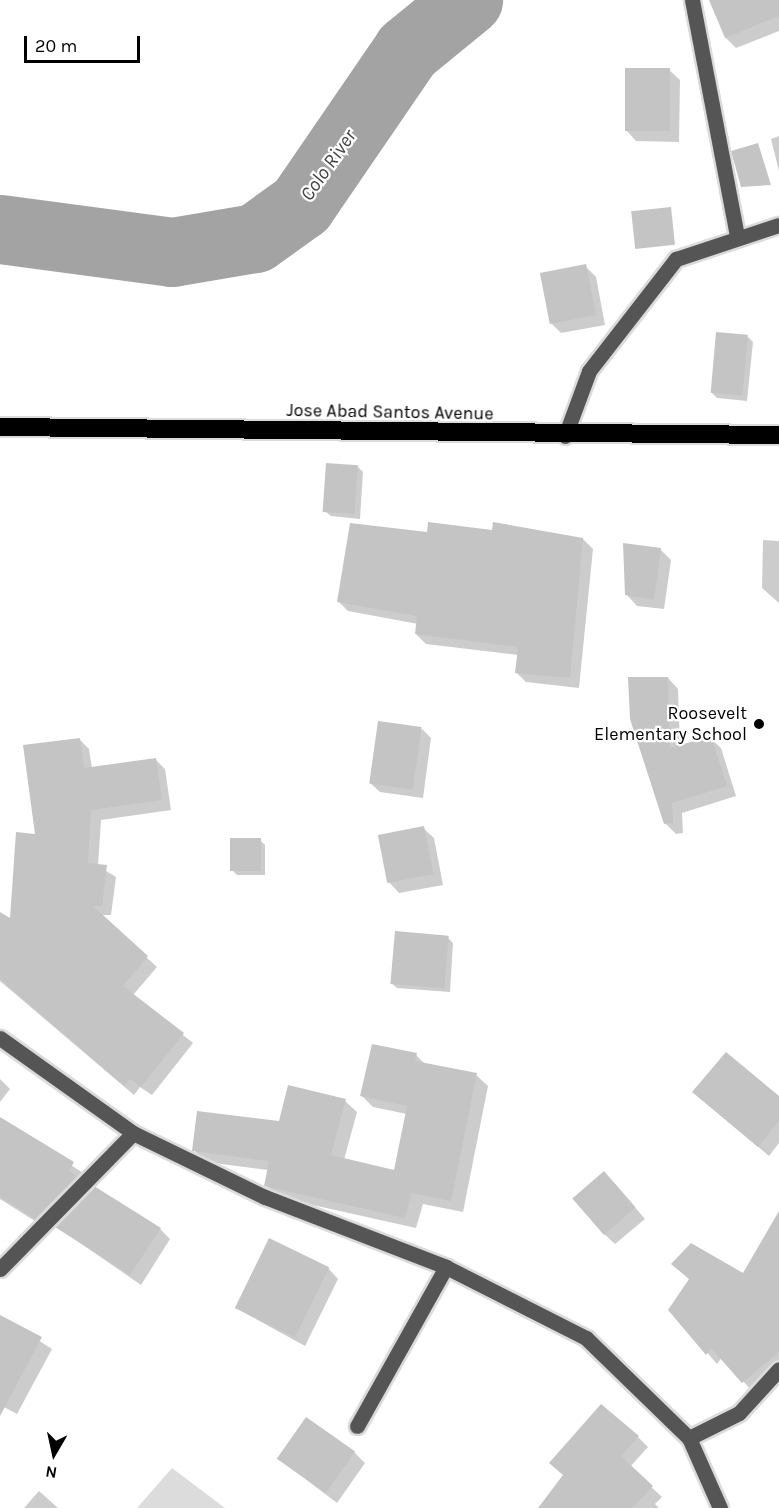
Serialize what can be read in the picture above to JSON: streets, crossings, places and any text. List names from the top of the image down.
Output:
{
  "streets": {
    "highway": ["Jose Abad Santos Avenue"]
  },
  "water": ["Colo River"],
  "places": ["Roosevelt Elementary School"],
  "scale_bar": "20 m",
  "north": "bottom"
}
